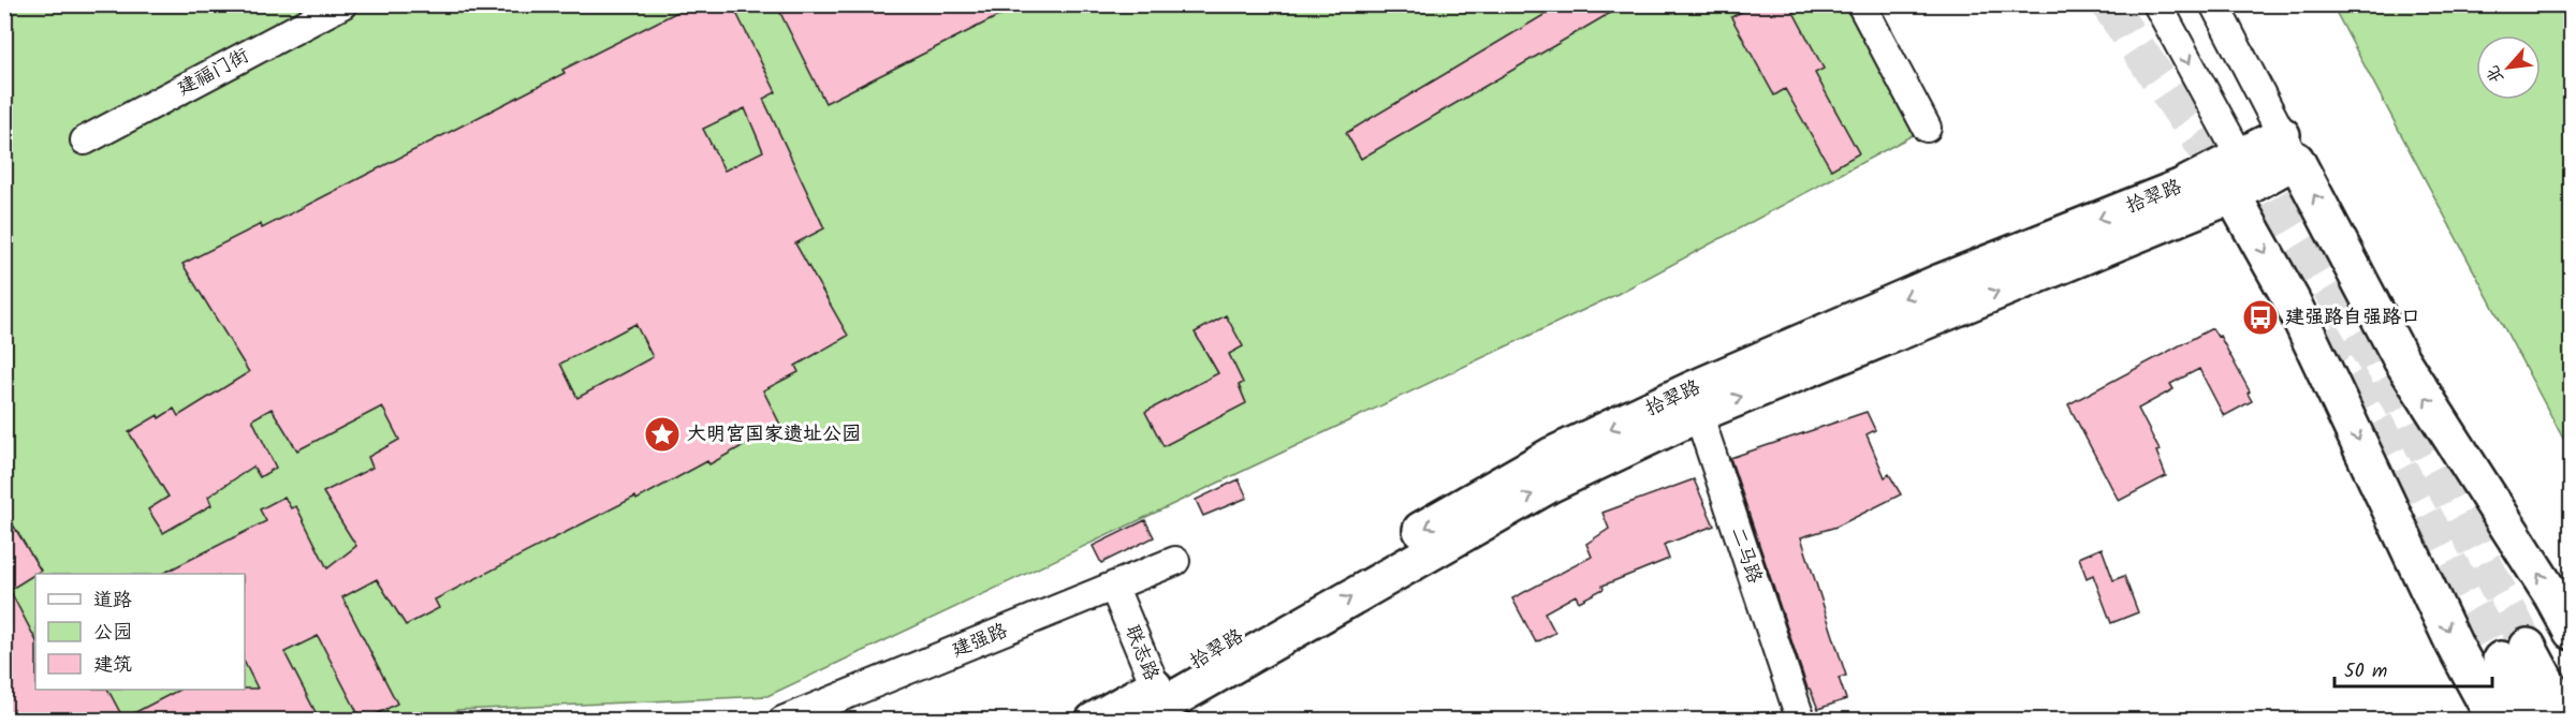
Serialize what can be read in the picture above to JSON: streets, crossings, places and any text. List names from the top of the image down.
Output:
{
  "streets": {
    "main road": ["拾翠路"],
    "street": [
      "建福门街",
      "二马路",
      "建强路",
      "联志路"
    ]
  },
  "crossings": [
    ["拾翠路", "二马路"],
    ["拾翠路", "联志路"],
    ["建强路", "联志路"]
  ],
  "places": {
    "bus stop": ["建强路自强路口"],
    "place": ["大明宫国家遗址公园"]
  },
  "legend": ["道路", "公园", "建筑"],
  "scale_bar": "50 m",
  "north": "bottom left"
}
